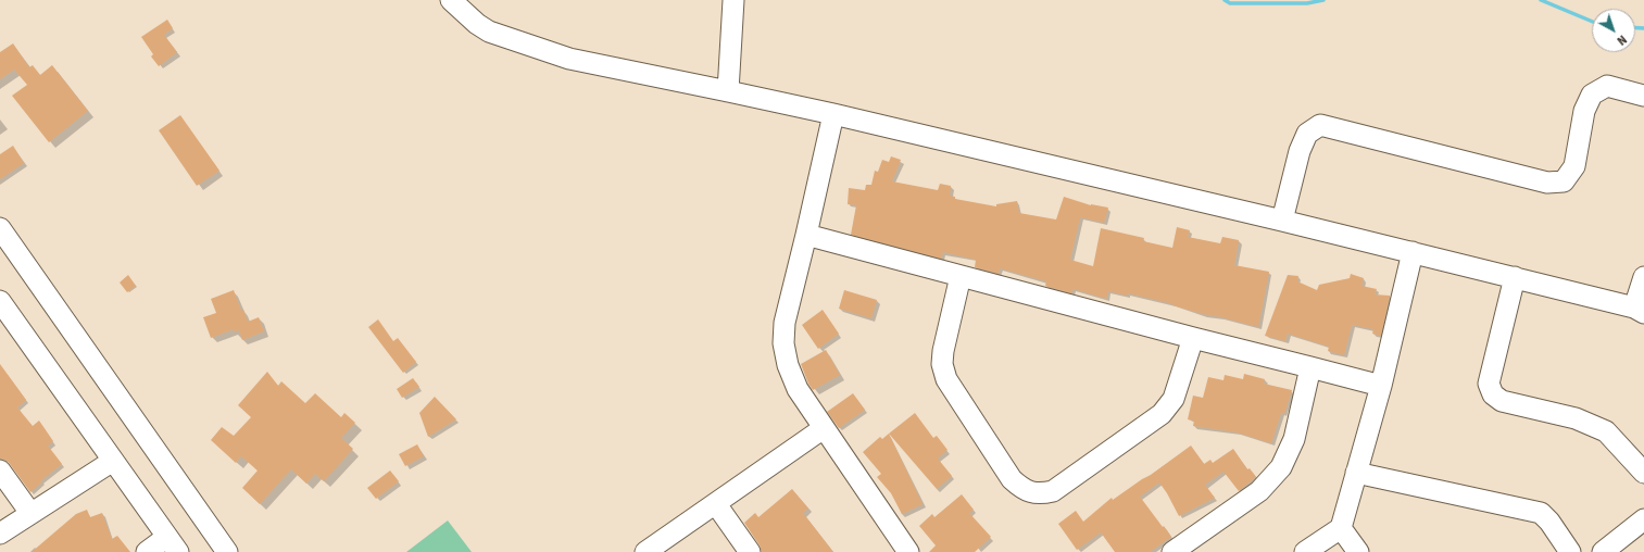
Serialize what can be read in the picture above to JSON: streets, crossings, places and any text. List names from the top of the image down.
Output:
{
  "north": "bottom right"
}
